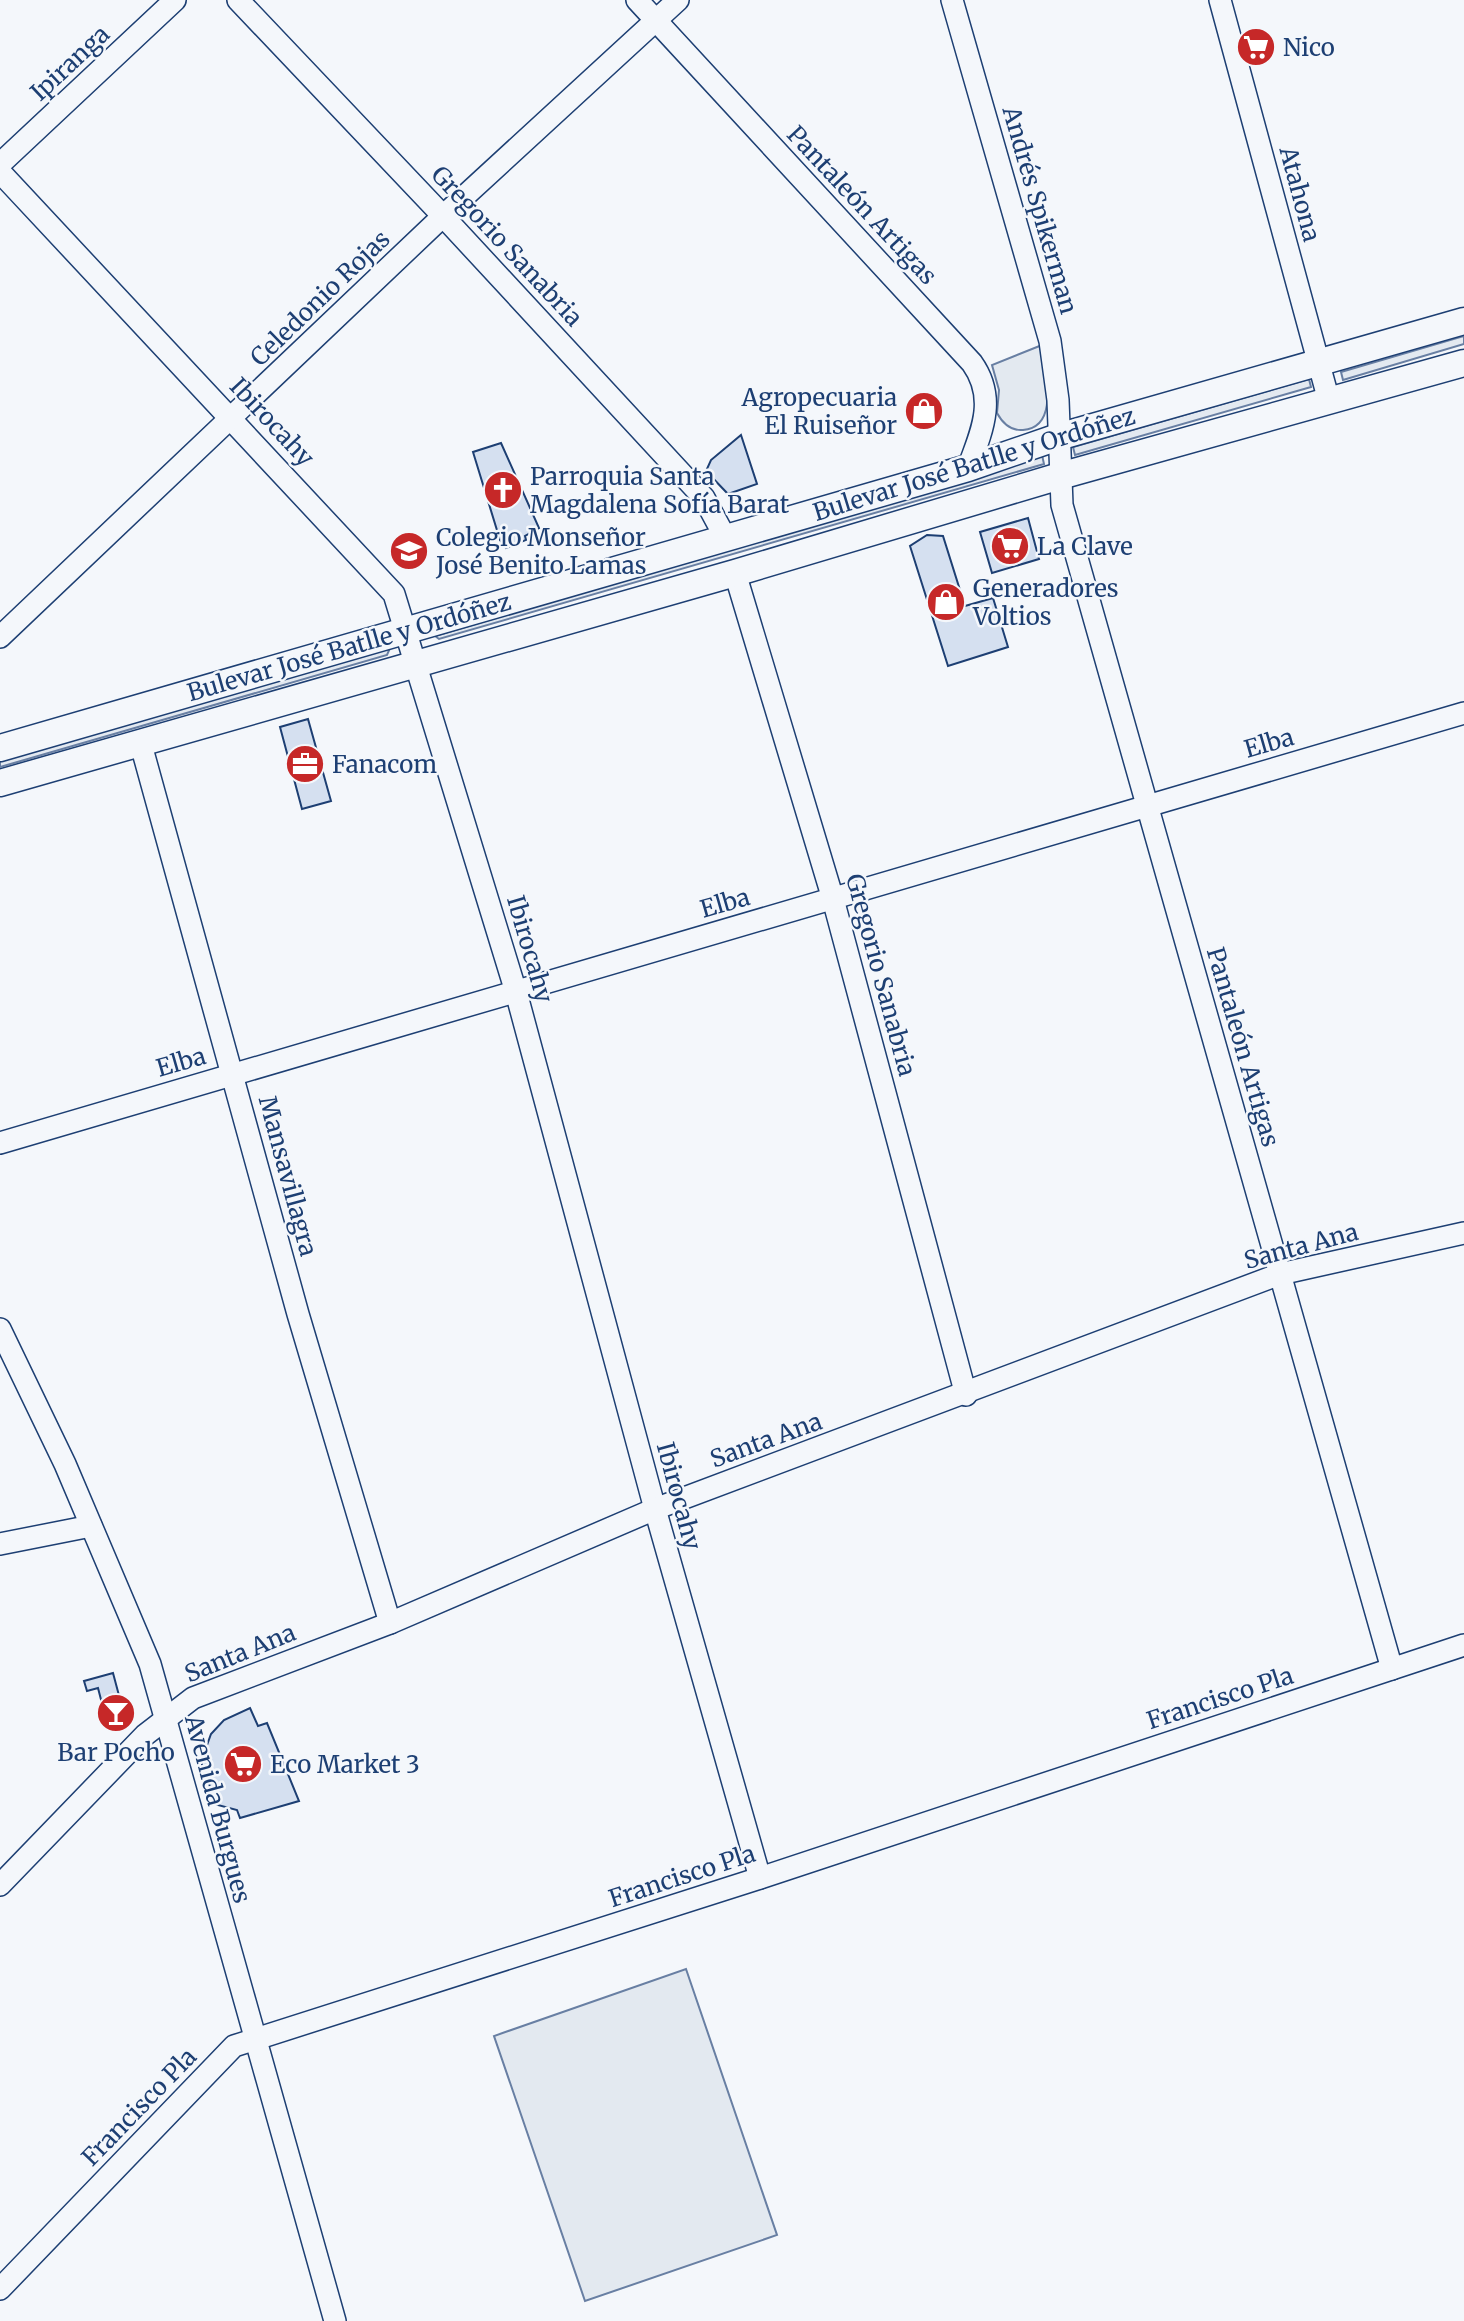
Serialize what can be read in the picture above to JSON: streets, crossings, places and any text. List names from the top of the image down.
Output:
{
  "streets": {
    "main road": ["Bulevar José Batlle y Ordóñez"],
    "street": [
      "Ipiranga",
      "Atahona",
      "Pantaleón Artigas",
      "Andrés Spikerman",
      "Gregorio Sanabria",
      "Celedonio Rojas",
      "Ibirocahy",
      "Elba",
      "Mansavillagra",
      "Santa Ana",
      "Francisco Pla",
      "Avenida Burgues"
    ]
  },
  "crossings": [
    ["Atahona", "Bulevar José Batlle y Ordóñez"],
    ["Pantaleón Artigas", "Andrés Spikerman"],
    ["Pantaleón Artigas", "Celedonio Rojas"],
    ["Pantaleón Artigas", "Bulevar José Batlle y Ordóñez"],
    ["Pantaleón Artigas", "Elba"],
    ["Pantaleón Artigas", "Santa Ana"],
    ["Pantaleón Artigas", "Francisco Pla"],
    ["Andrés Spikerman", "Bulevar José Batlle y Ordóñez"],
    ["Gregorio Sanabria", "Celedonio Rojas"],
    ["Gregorio Sanabria", "Bulevar José Batlle y Ordóñez"],
    ["Gregorio Sanabria", "Elba"],
    ["Gregorio Sanabria", "Santa Ana"],
    ["Celedonio Rojas", "Ibirocahy"],
    ["Ibirocahy", "Bulevar José Batlle y Ordóñez"],
    ["Ibirocahy", "Elba"],
    ["Ibirocahy", "Santa Ana"],
    ["Ibirocahy", "Francisco Pla"],
    ["Bulevar José Batlle y Ordóñez", "Mansavillagra"],
    ["Elba", "Mansavillagra"],
    ["Mansavillagra", "Santa Ana"],
    ["Santa Ana", "Avenida Burgues"],
    ["Francisco Pla", "Avenida Burgues"]
  ],
  "places": {
    "supermarket": ["Nico", "La Clave", "Eco Market 3"],
    "shop": ["Agropecuaria El Ruiseñor", "Generadores Voltios"],
    "church": ["Parroquia Santa Magdalena Sofía Barat"],
    "school or university": ["Colegio Monseñor José Benito Lamas"],
    "office": ["Fanacom"],
    "bar": ["Bar Pocho"]
  }
}
